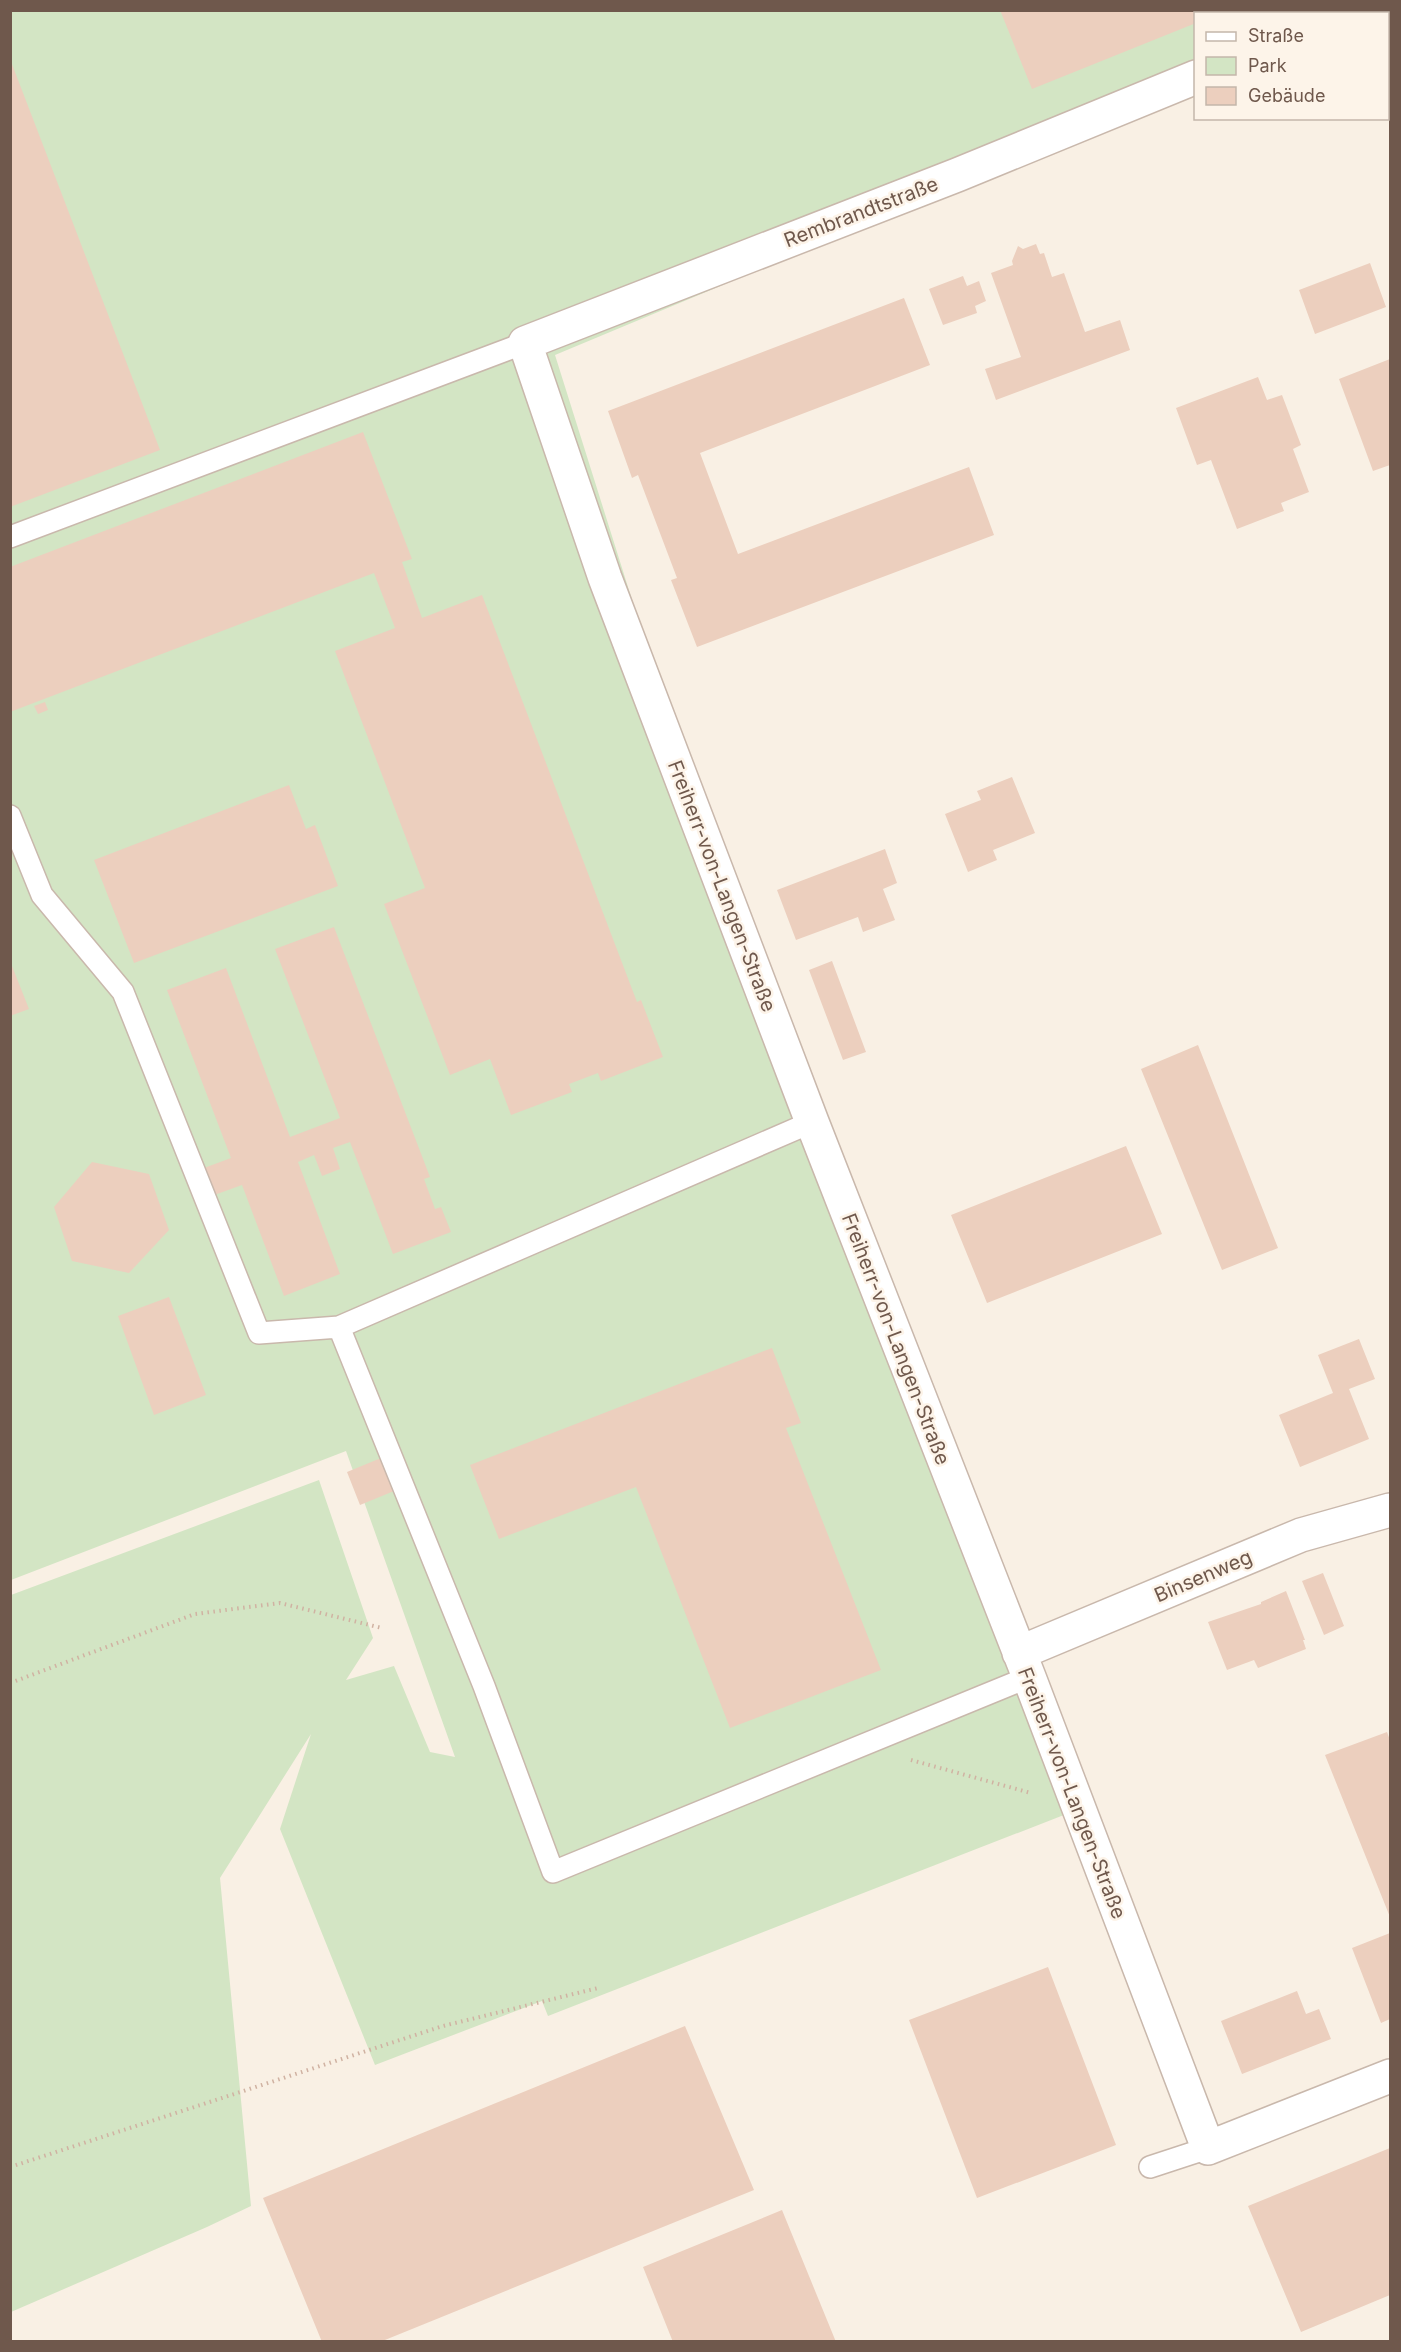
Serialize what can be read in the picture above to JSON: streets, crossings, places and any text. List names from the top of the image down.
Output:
{
  "streets": {
    "street": ["Rembrandtstraße", "Freiherr-von-Langen-Straße", "Binsenweg"]
  },
  "crossings": [
    ["Rembrandtstraße", "Freiherr-von-Langen-Straße"],
    ["Freiherr-von-Langen-Straße", "Binsenweg"]
  ],
  "legend": ["Straße", "Park", "Gebäude"]
}
